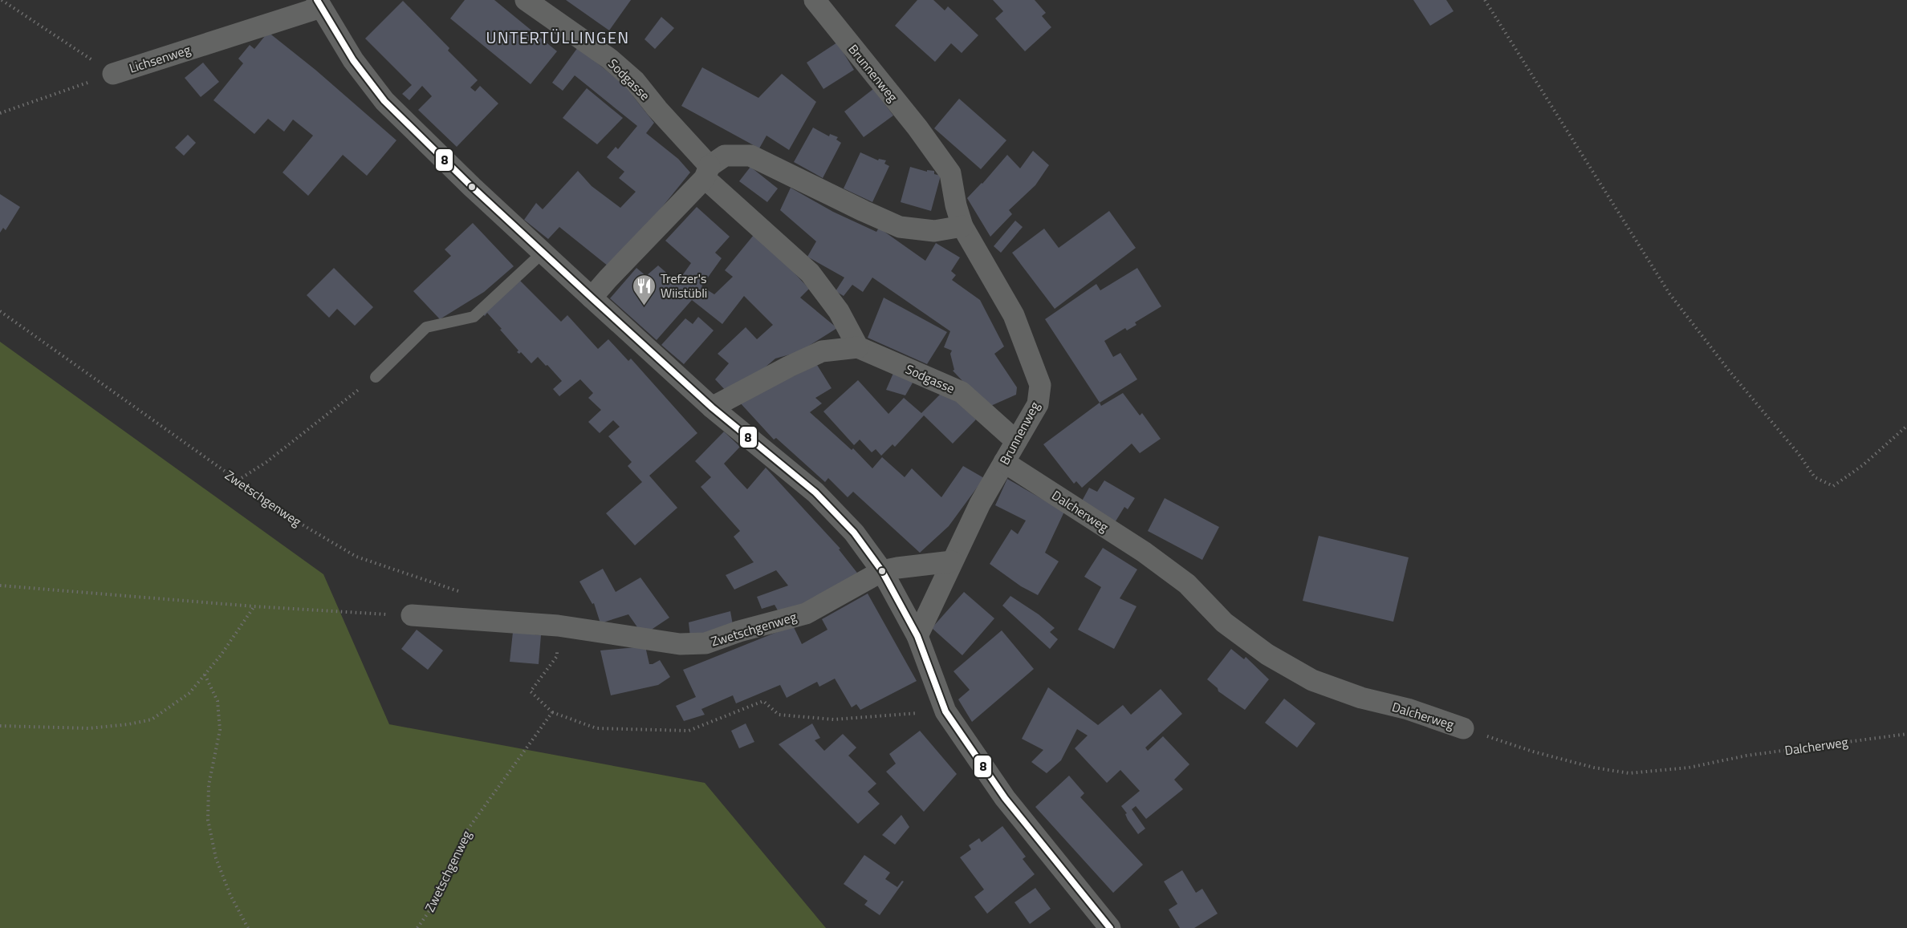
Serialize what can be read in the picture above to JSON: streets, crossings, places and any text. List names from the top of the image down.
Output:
{
  "streets": {
    "street": [
      "Lichsenweg",
      "Brunnenweg",
      "Sodgasse",
      "Zwetschgenweg",
      "Dalcherweg"
    ]
  },
  "crossings": [
    ["Brunnenweg", "Sodgasse"],
    ["Brunnenweg", "Dalcherweg"]
  ],
  "districts": ["UNTERTÜLLINGEN"],
  "places": {
    "restaurant": ["Trefzer's Wiistübli"]
  },
  "lines": ["transit line 8"]
}
